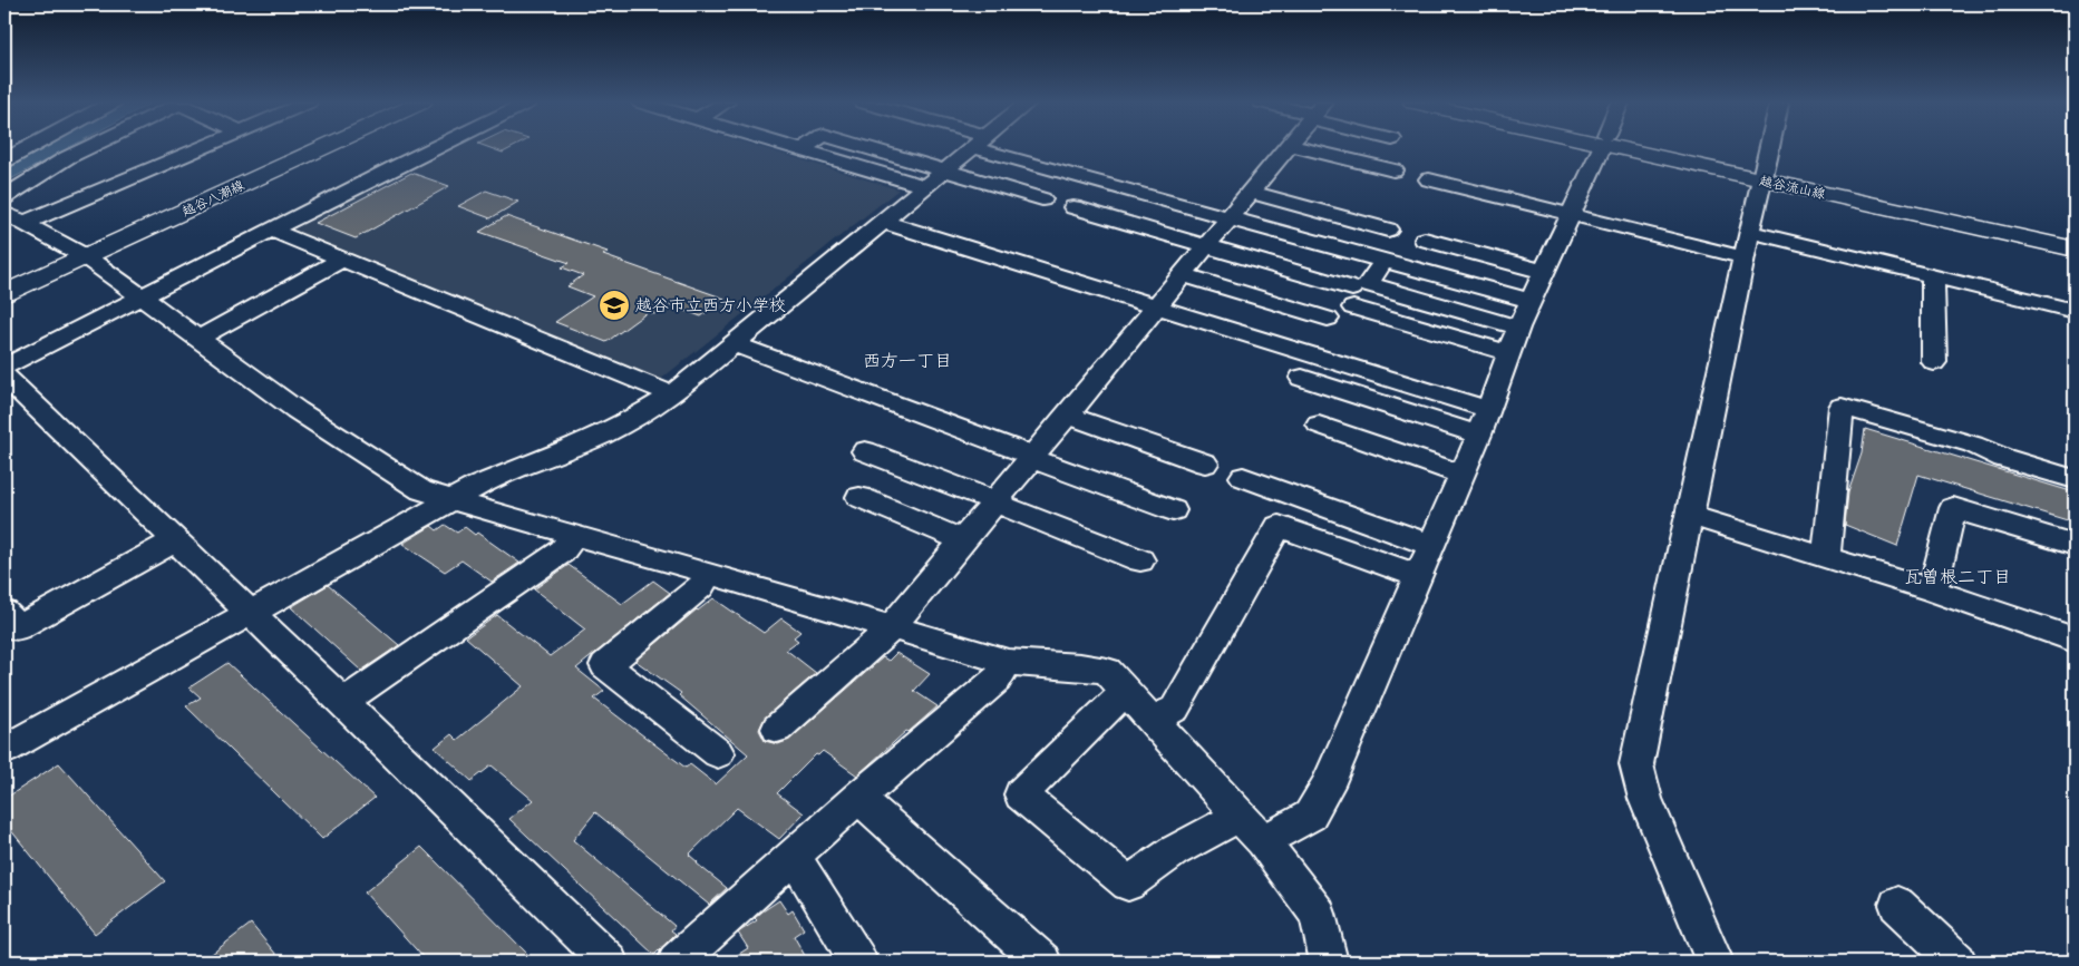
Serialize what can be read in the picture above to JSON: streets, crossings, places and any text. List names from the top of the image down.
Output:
{
  "streets": {
    "main road": ["越谷流山線", "越谷八潮線"]
  },
  "districts": ["西方一丁目", "瓦曽根二丁目"],
  "places": {
    "school or university": ["越谷市立西方小学校"]
  }
}
